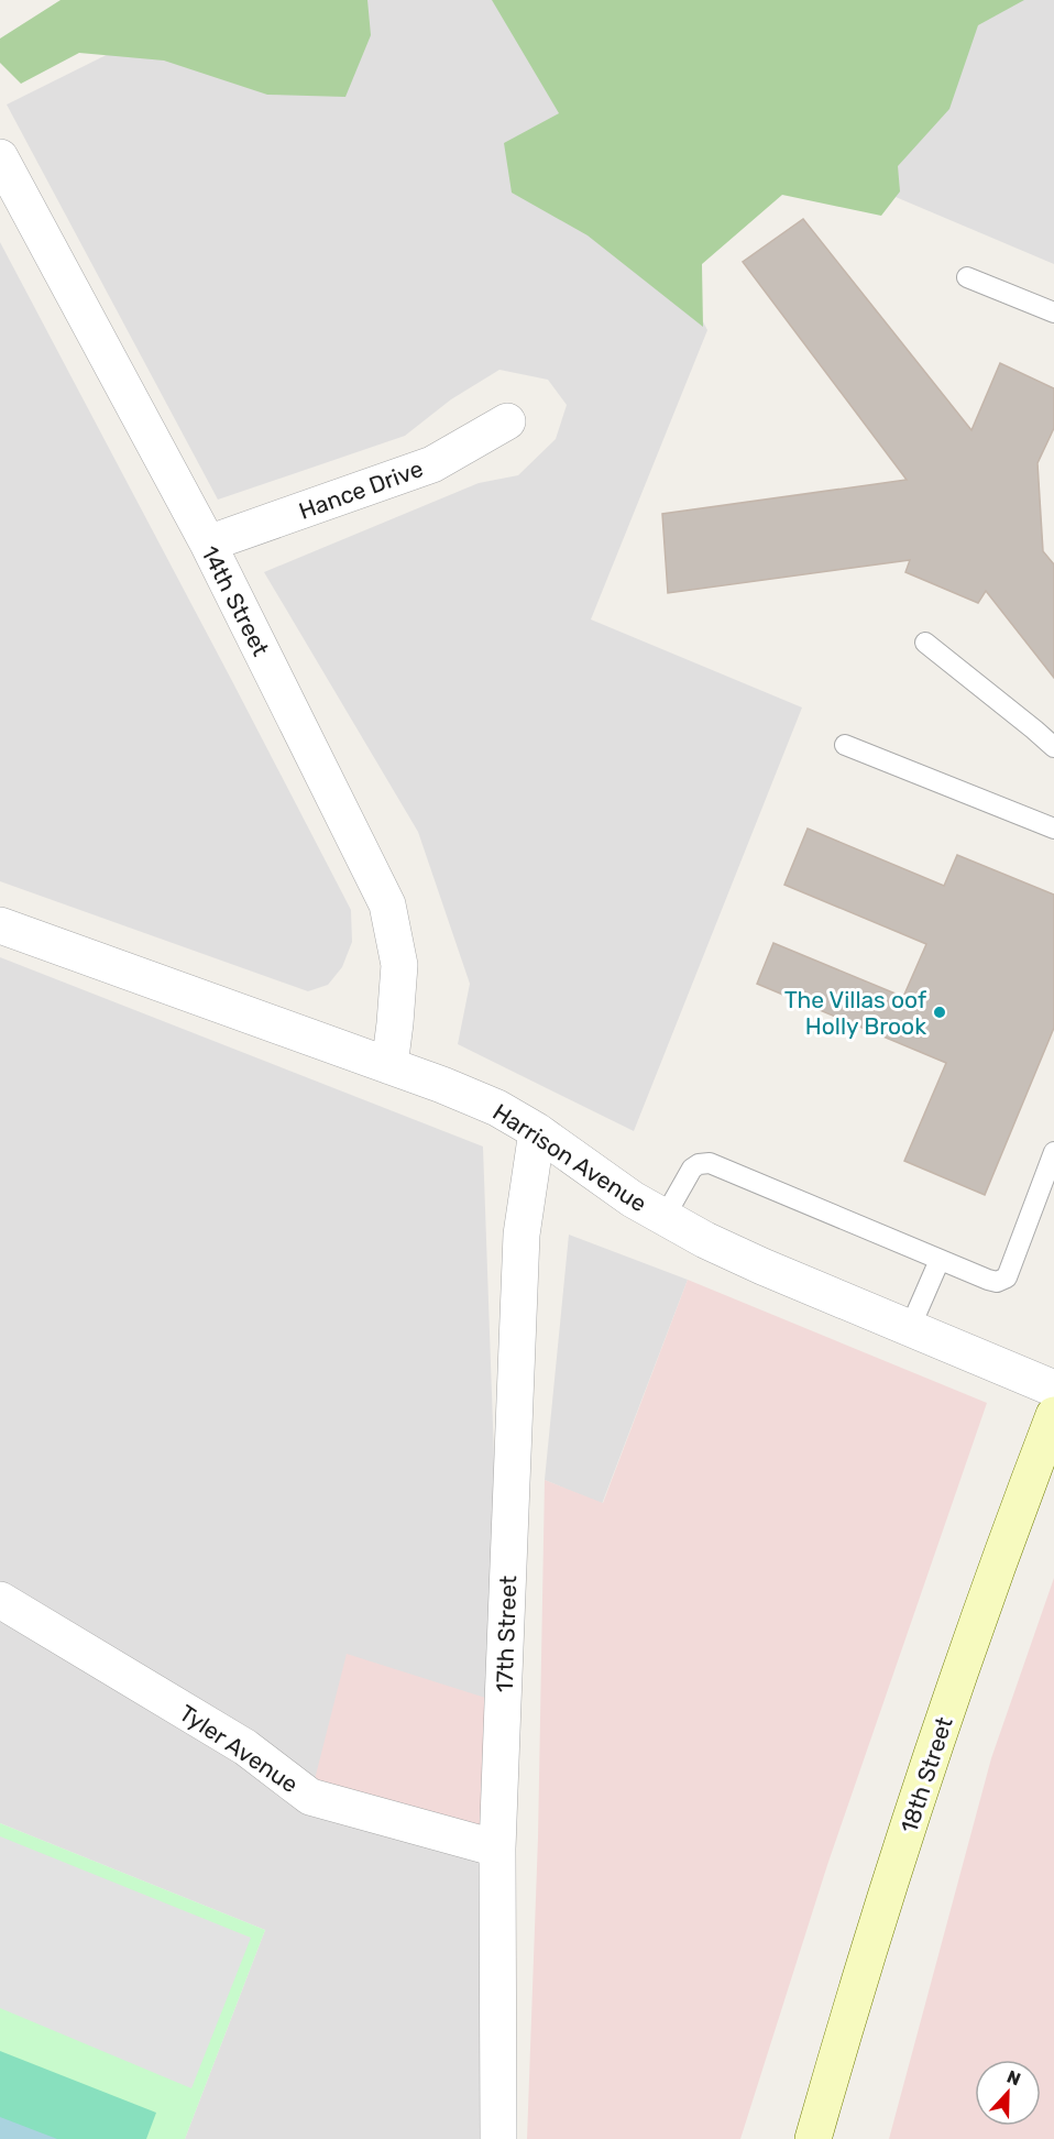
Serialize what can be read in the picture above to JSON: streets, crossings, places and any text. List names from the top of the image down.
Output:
{
  "streets": {
    "main road": ["18th Street"],
    "street": [
      "Hance Drive",
      "14th Street",
      "Harrison Avenue",
      "17th Street",
      "Tyler Avenue"
    ]
  },
  "crossings": [
    ["Hance Drive", "14th Street"],
    ["14th Street", "Harrison Avenue"],
    ["Harrison Avenue", "17th Street"],
    ["17th Street", "Tyler Avenue"]
  ],
  "places": ["The Villas oof Holly Brook"],
  "north": "top"
}
